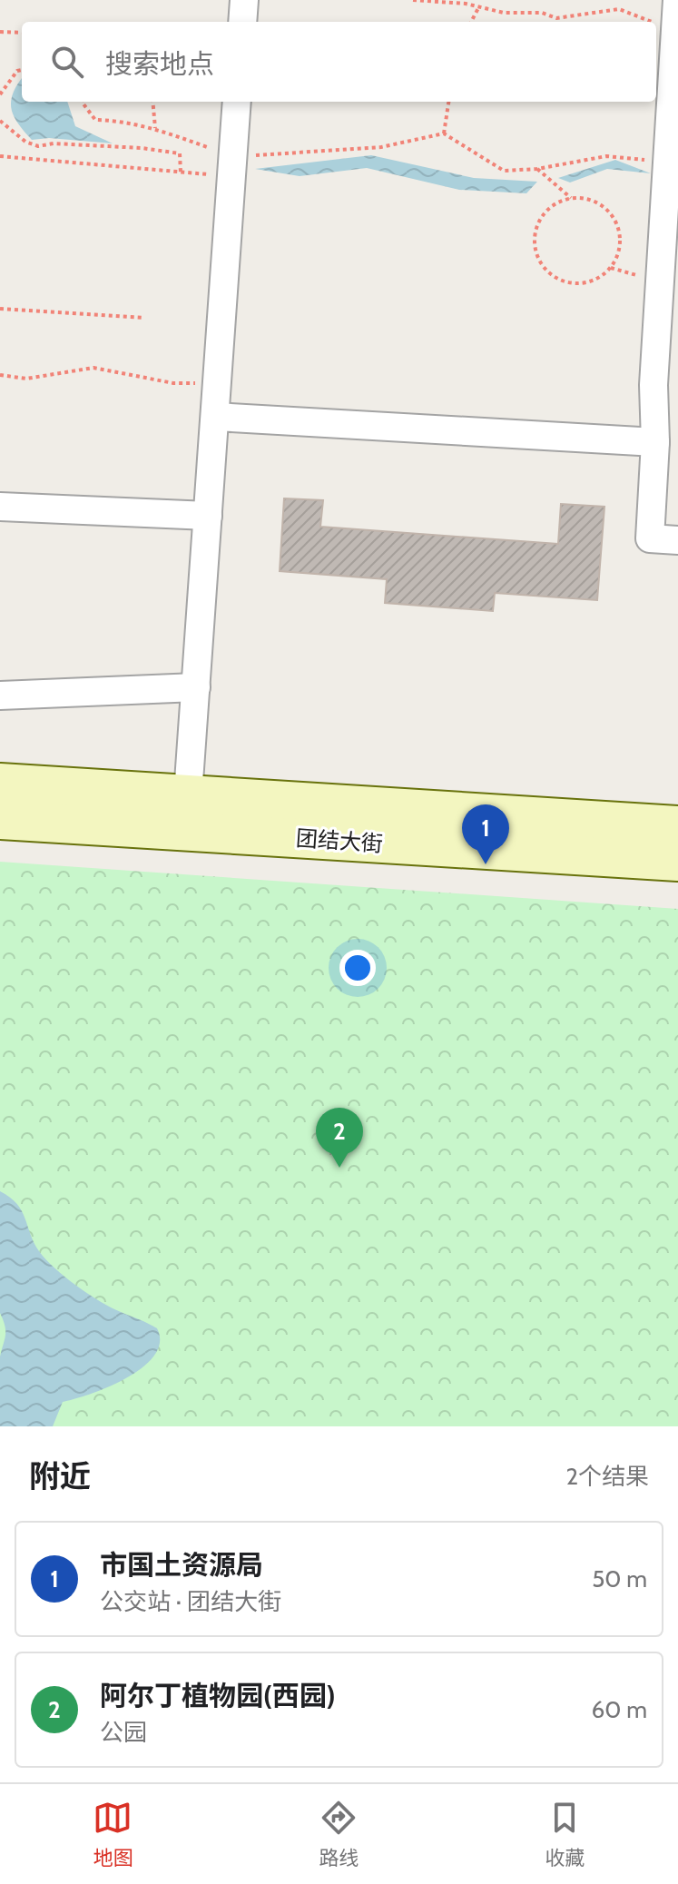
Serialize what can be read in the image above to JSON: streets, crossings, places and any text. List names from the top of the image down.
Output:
{
  "streets": {
    "main road": ["团结大街"]
  },
  "page": {
    "search": "搜索地点",
    "pins": ["1", "2"],
    "heading": ["附近", "2个结果"],
    "list": [
      {
        "mark": "1",
        "name": "市国土资源局",
        "note": "公交站 · 团结大街",
        "value": "50 m"
      },
      {
        "mark": "2",
        "name": "阿尔丁植物园(西园)",
        "note": "公园",
        "value": "60 m"
      }
    ],
    "nav": ["地图", "路线", "收藏"]
  }
}
